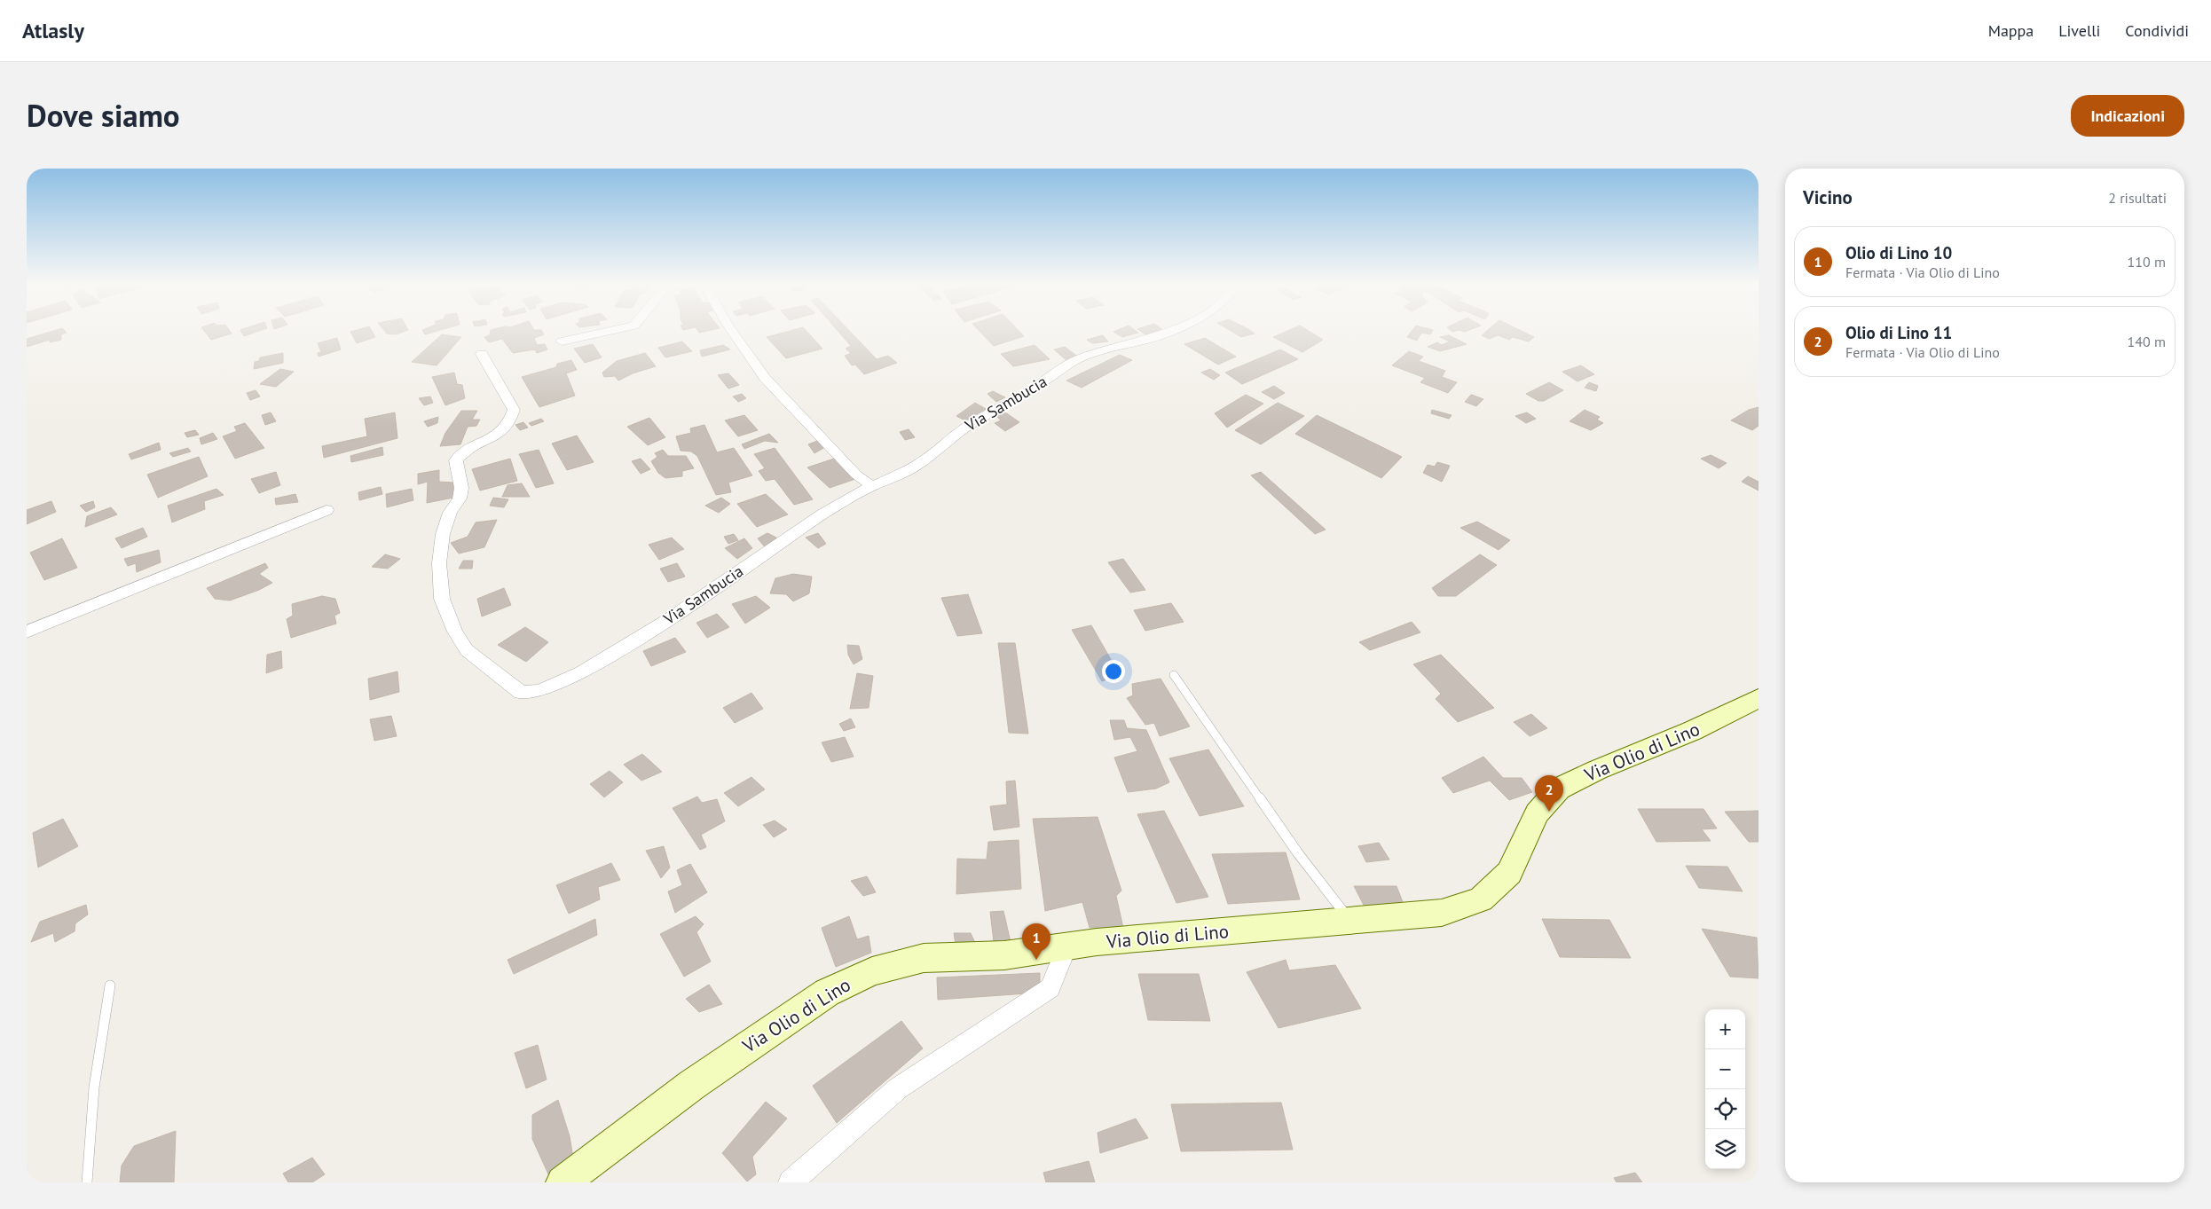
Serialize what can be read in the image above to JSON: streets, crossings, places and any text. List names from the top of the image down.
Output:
{
  "streets": {
    "street": ["Via Sambucia", "Via Olio di Lino"]
  },
  "page": {
    "header": "Atlasly",
    "nav": ["Mappa", "Livelli", "Condividi"],
    "title": "Dove siamo",
    "buttons": "Indicazioni",
    "heading": ["Vicino", "2 risultati"],
    "list": [
      {
        "mark": "1",
        "name": "Olio di Lino 10",
        "note": "Fermata · Via Olio di Lino",
        "value": "110 m"
      },
      {
        "mark": "2",
        "name": "Olio di Lino 11",
        "note": "Fermata · Via Olio di Lino",
        "value": "140 m"
      }
    ],
    "pins": ["2", "1"],
    "map_buttons": ["+", "−"]
  }
}
